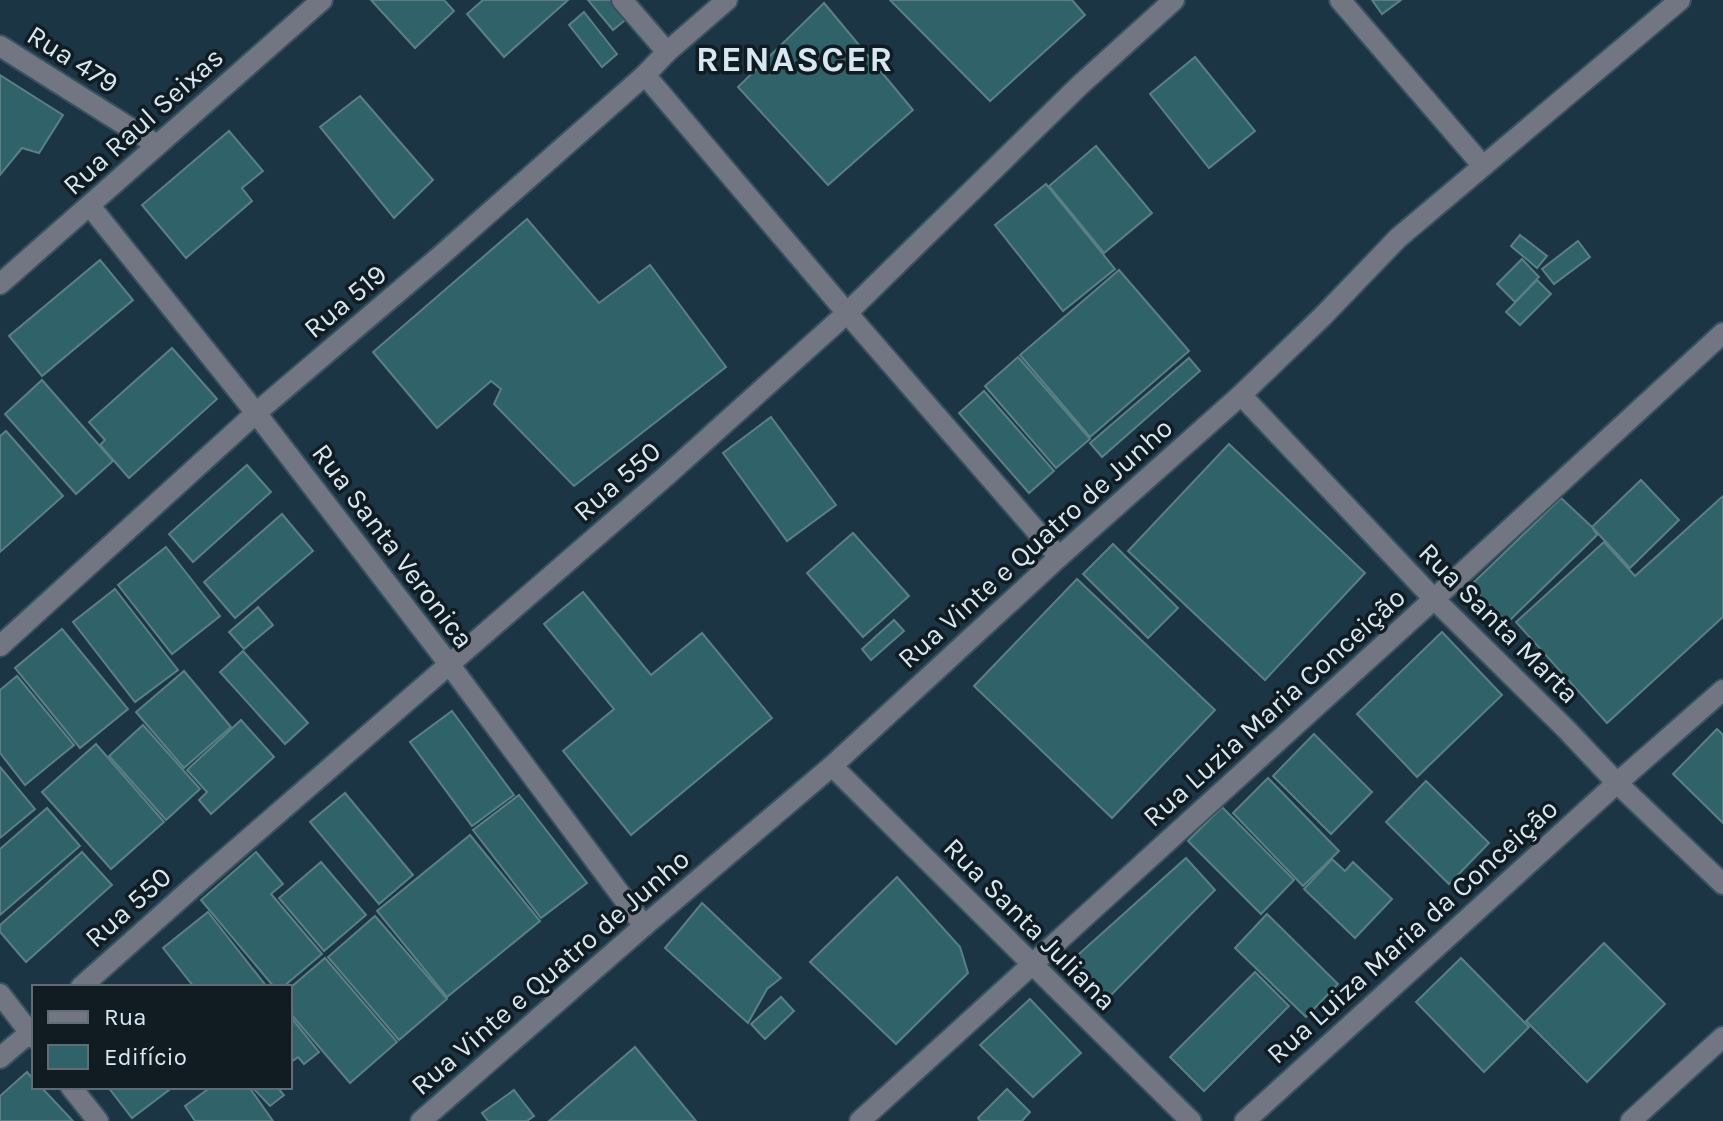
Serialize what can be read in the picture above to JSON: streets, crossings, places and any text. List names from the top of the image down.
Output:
{
  "streets": {
    "street": [
      "Rua 479",
      "Rua Raul Seixas",
      "Rua 519",
      "Rua 550",
      "Rua Vinte e Quatro de Junho",
      "Rua Santa Veronica",
      "Rua Santa Marta",
      "Rua Luzia Maria Conceição",
      "Rua Santa Juliana",
      "Rua Luiza Maria da Conceição"
    ]
  },
  "crossings": [
    ["Rua 479", "Rua Raul Seixas"],
    ["Rua Raul Seixas", "Rua Santa Veronica"],
    ["Rua 519", "Rua Santa Veronica"],
    ["Rua 550", "Rua Santa Veronica"],
    ["Rua Vinte e Quatro de Junho", "Rua Santa Veronica"],
    ["Rua Vinte e Quatro de Junho", "Rua Santa Marta"],
    ["Rua Vinte e Quatro de Junho", "Rua Santa Juliana"],
    ["Rua Santa Marta", "Rua Luzia Maria Conceição"],
    ["Rua Santa Marta", "Rua Luiza Maria da Conceição"],
    ["Rua Luzia Maria Conceição", "Rua Santa Juliana"]
  ],
  "districts": ["RENASCER"],
  "legend": ["Rua", "Edifício"]
}
